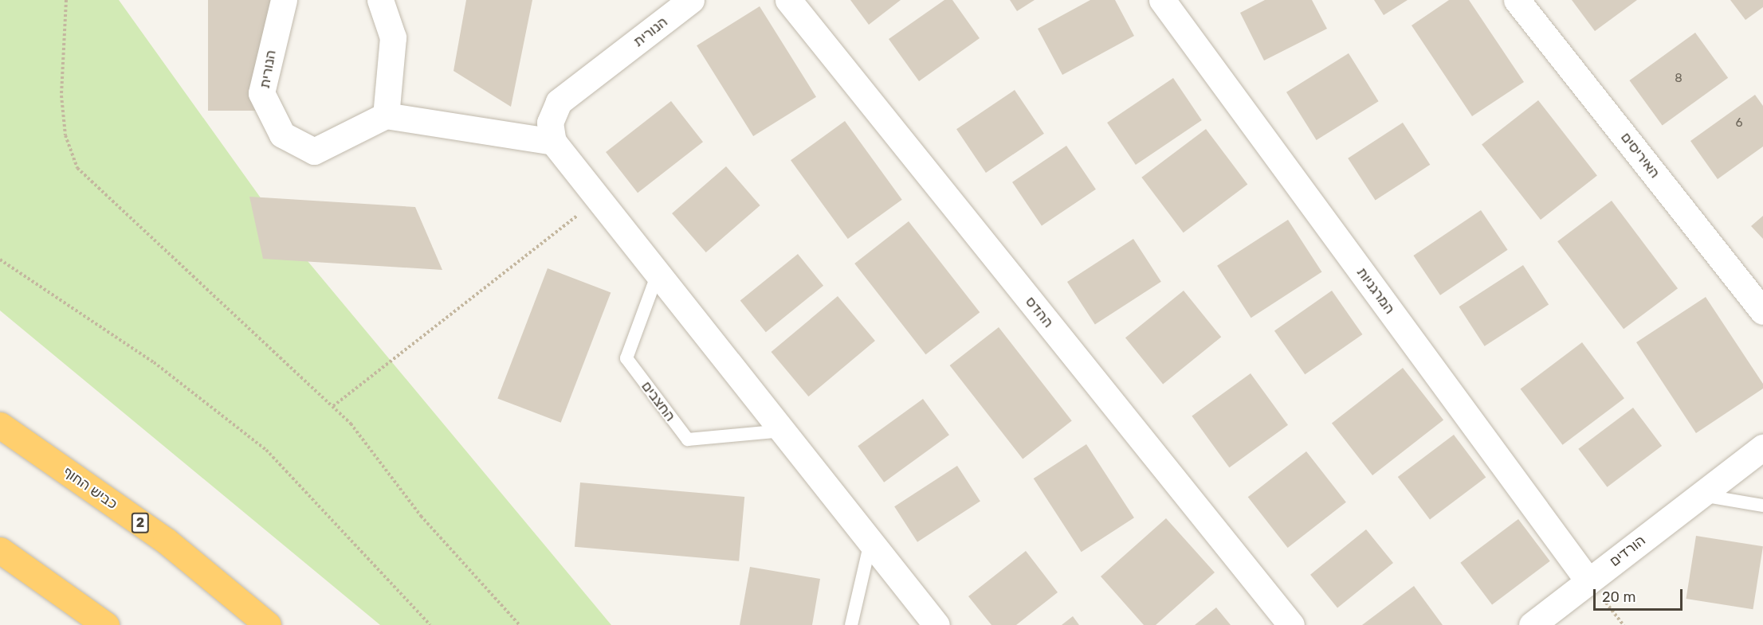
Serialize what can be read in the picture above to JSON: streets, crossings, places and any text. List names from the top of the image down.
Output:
{
  "streets": {
    "highway": ["כביש החוף", "2"],
    "street": [
      "הנורית",
      "האיריסים",
      "המרגניות",
      "ההדס",
      "הורדים"
    ],
    "lane": ["החצבים"]
  },
  "crossings": [
    ["המרגניות", "הורדים"]
  ],
  "house_numbers": ["8", "6"],
  "scale_bar": "20 m"
}
